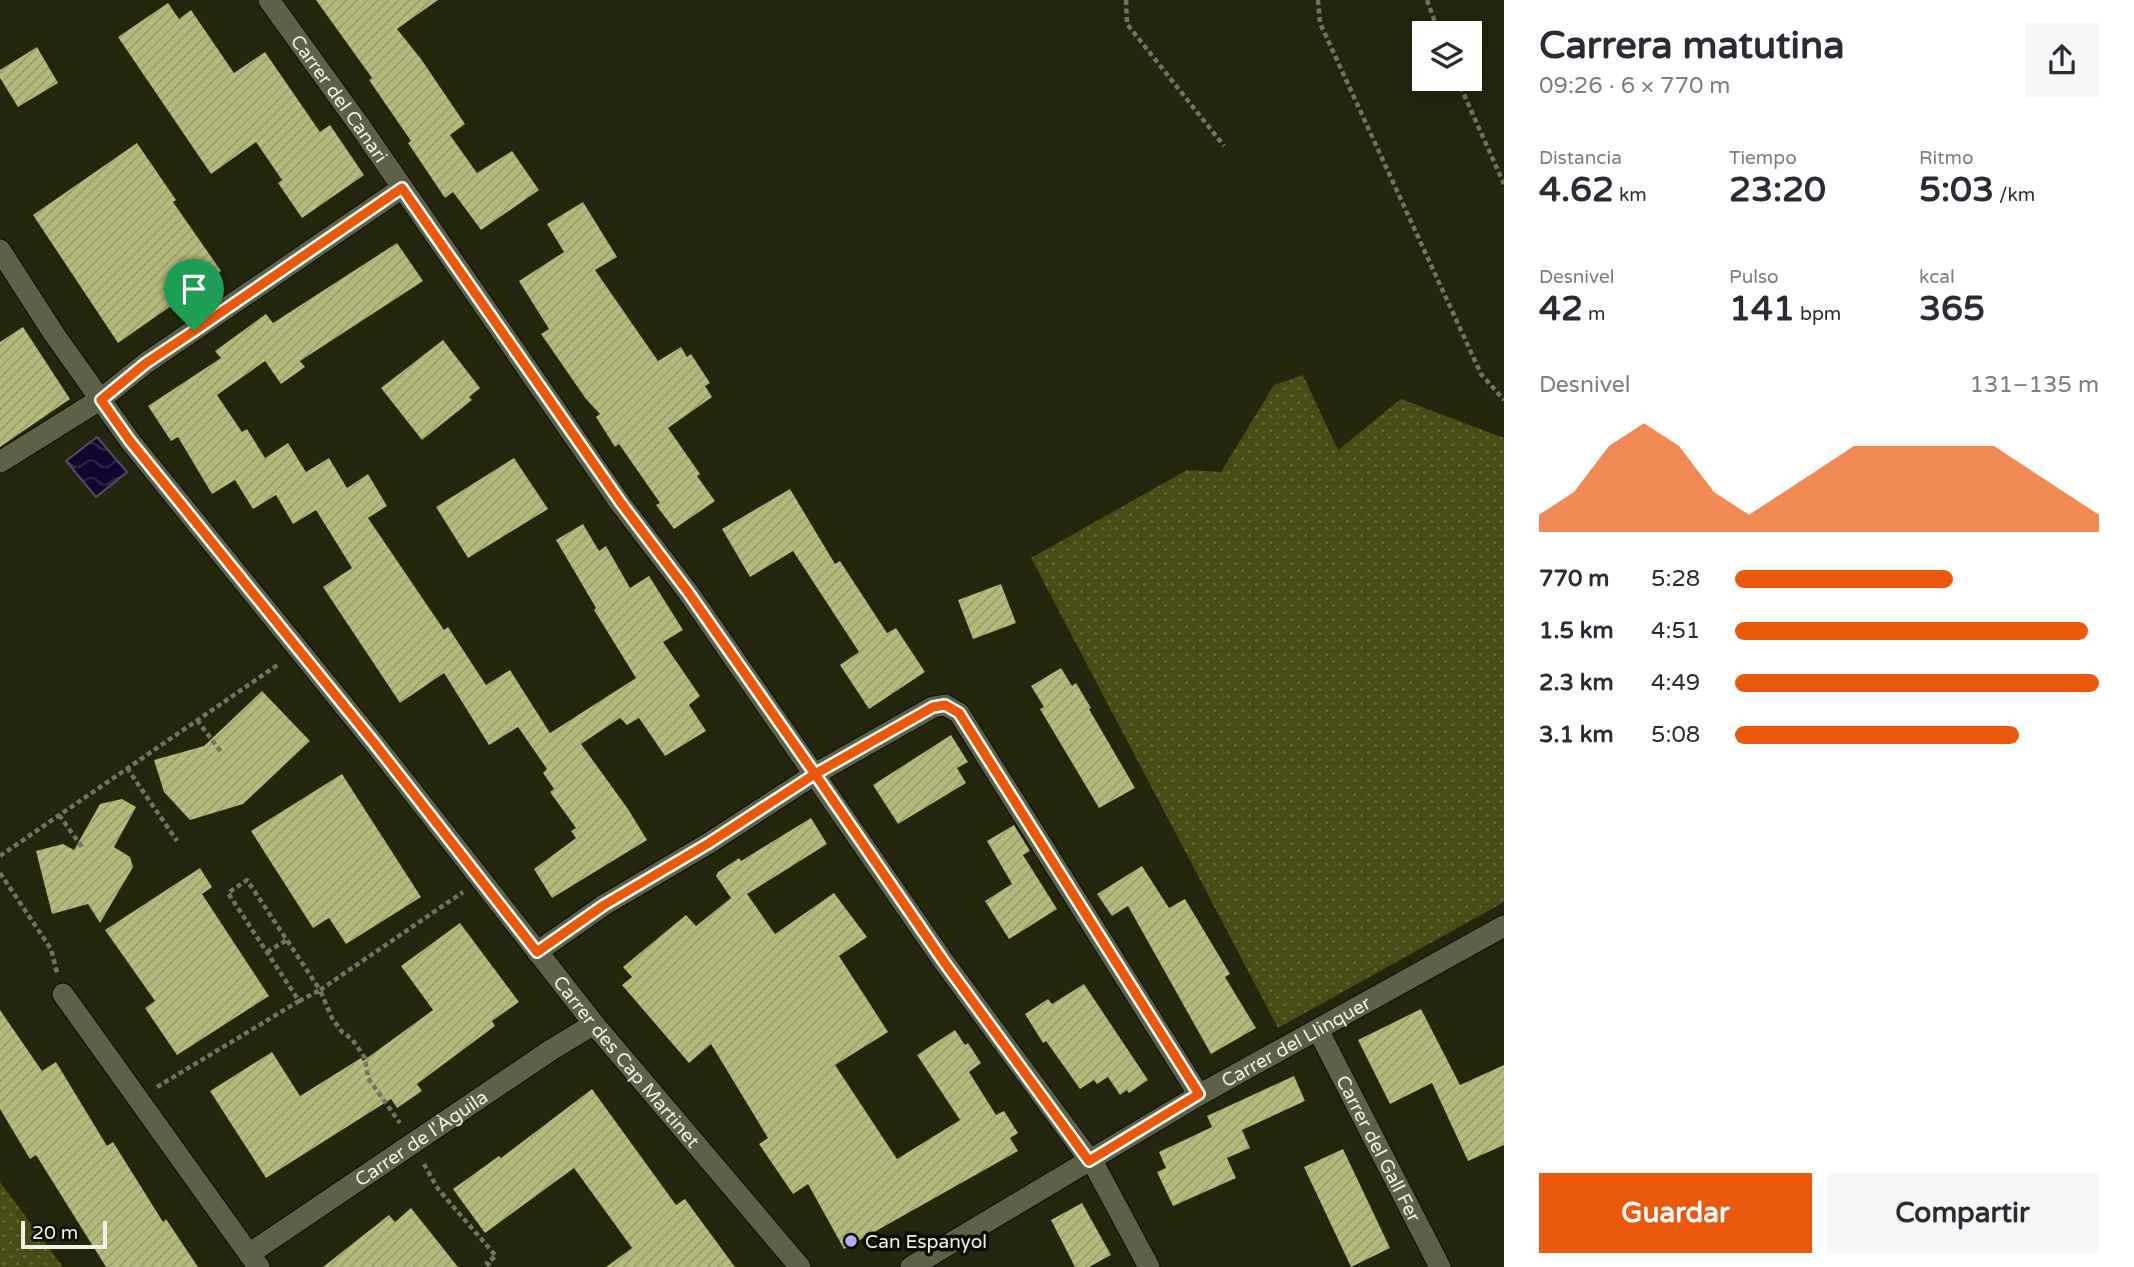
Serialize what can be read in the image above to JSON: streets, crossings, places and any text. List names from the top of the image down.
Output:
{
  "streets": {
    "street": [
      "Carrer del Canari",
      "Carrer del Llinquer",
      "Carrer des Cap Martinet",
      "Carrer de l'Àguila",
      "Carrer del Gall Fer"
    ]
  },
  "crossings": [
    ["Carrer del Canari", "Carrer del Llinquer"],
    ["Carrer del Llinquer", "Carrer del Gall Fer"],
    ["Carrer des Cap Martinet", "Carrer de l'Àguila"]
  ],
  "places": ["Can Espanyol"],
  "scale_bar": "20 m",
  "page": {
    "heading": ["Carrera matutina", "09:26 · 6 × 770 m"],
    "stats": [
      ["Distancia", "4.62 km"],
      ["Tiempo", "23:20"],
      ["Ritmo", "5:03 /km"],
      ["Desnivel", "42 m"],
      ["Pulso", "141 bpm"],
      ["kcal", "365"]
    ],
    "chart": ["Desnivel", "131–135 m"],
    "list": [
      {
        "name": "770 m",
        "note": "5:28"
      },
      {
        "name": "1.5 km",
        "note": "4:51"
      },
      {
        "name": "2.3 km",
        "note": "4:49"
      },
      {
        "name": "3.1 km",
        "note": "5:08"
      }
    ],
    "buttons": ["Guardar", "Compartir"],
    "scale": "20 m"
  }
}
